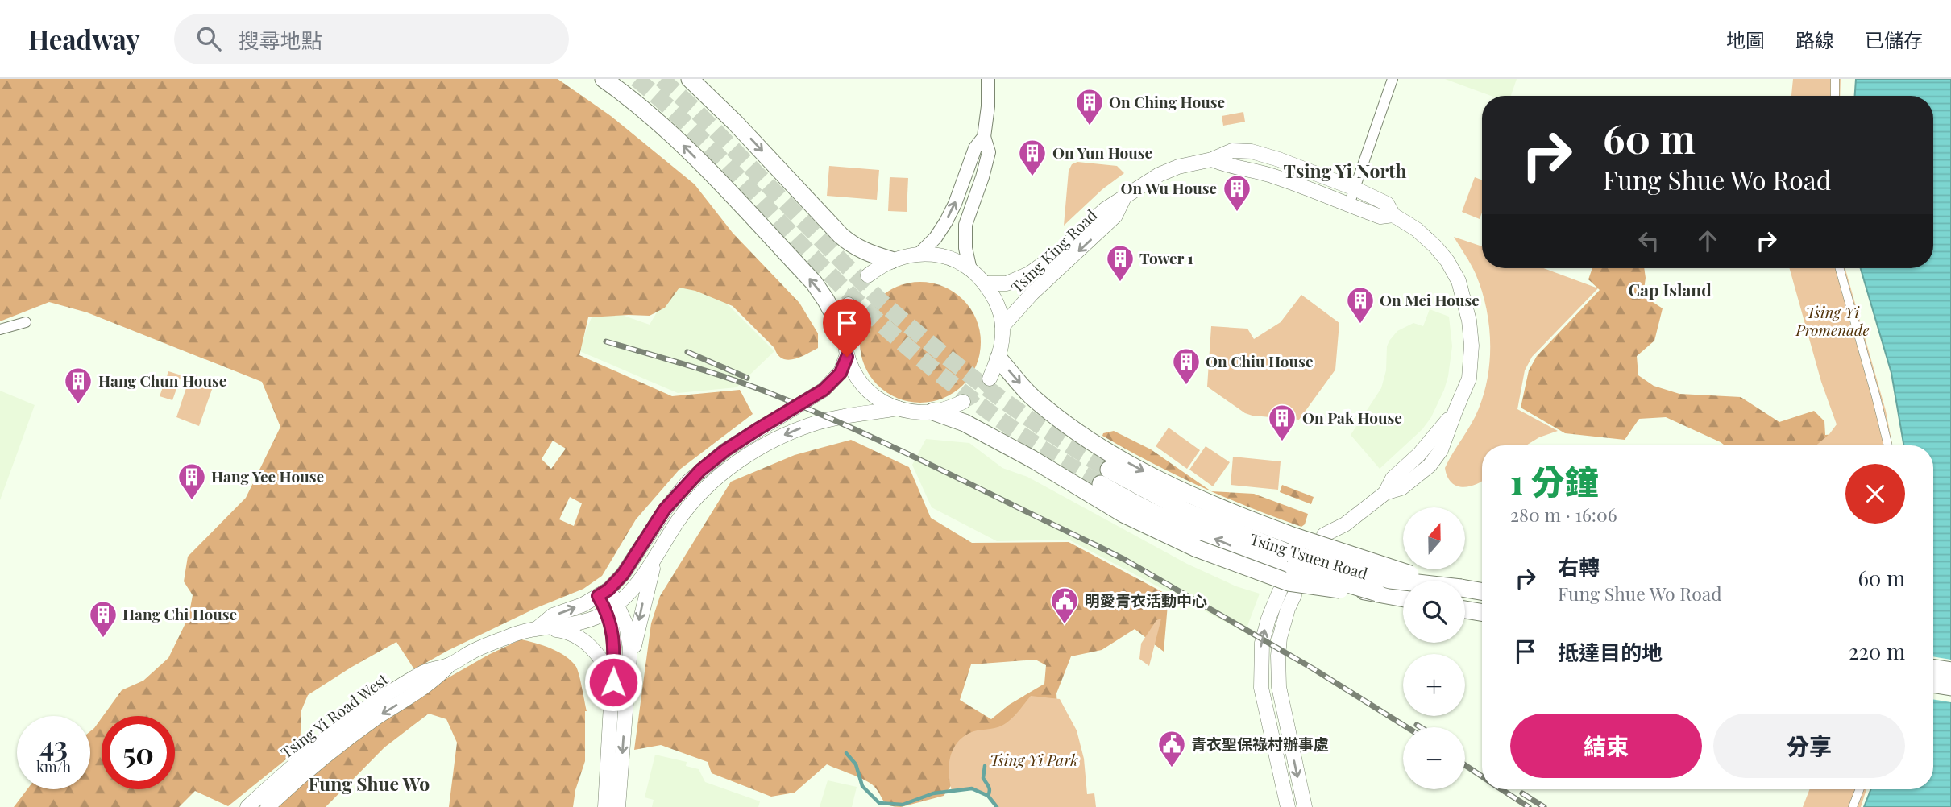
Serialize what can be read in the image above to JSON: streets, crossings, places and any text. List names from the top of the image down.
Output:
{
  "streets": {
    "main road": ["Tsing King Road", "Tsing Tsuen Road", "Tsing Yi Road West"]
  },
  "districts": ["Tsing Yi North", "Cap Island", "Fung Shue Wo"],
  "parks": ["Tsing Yi Promenade", "Tsing Yi Park"],
  "places": {
    "building": [
      "On Ching House",
      "On Yun House",
      "On Wu House",
      "Tower 1",
      "On Mei House",
      "On Chiu House",
      "Hang Chun House",
      "On Pak House",
      "Hang Yee House",
      "Hang Chi House"
    ],
    "public building": ["明愛青衣活動中心", "青衣聖保祿村辦事處"]
  },
  "north": "top",
  "page": {
    "header": "Headway",
    "search": "搜尋地點",
    "nav": ["地圖", "路線", "已儲存"],
    "turn": ["60 m", "Fung Shue Wo Road"],
    "heading": ["1 分鐘", "280 m · 16:06"],
    "map_buttons": ["+", "−"],
    "list": [
      {
        "name": "右轉",
        "note": "Fung Shue Wo Road",
        "value": "60 m"
      },
      {
        "name": "抵達目的地",
        "value": "220 m"
      }
    ],
    "buttons": ["結束", "分享"],
    "speed": "43 km/h",
    "limit": "50"
  }
}
